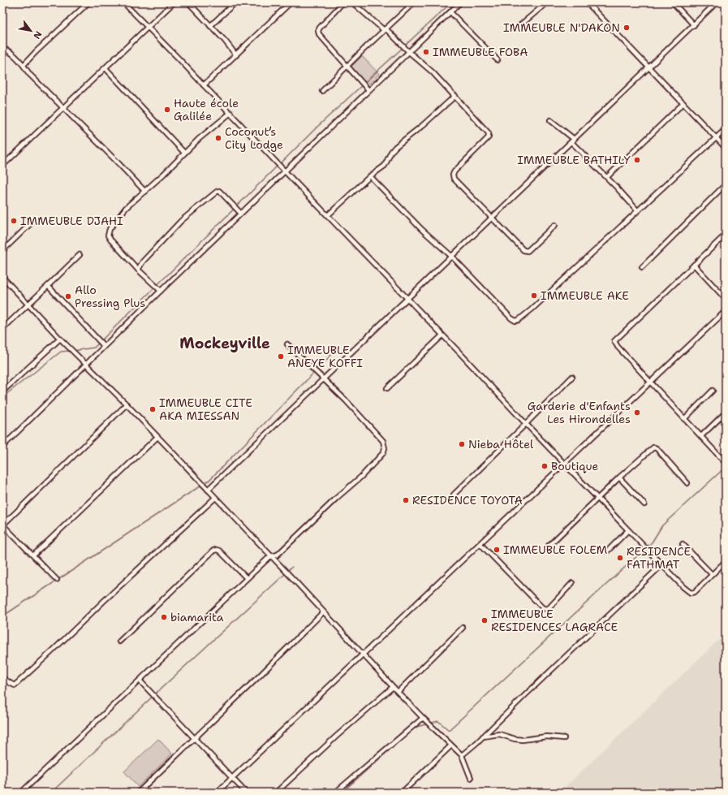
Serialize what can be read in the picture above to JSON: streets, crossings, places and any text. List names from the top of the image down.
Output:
{
  "districts": ["Mockeyville"],
  "places": [
    "IMMEUBLE N'DAKON",
    "IMMEUBLE FOBA",
    "Haute école Galilée",
    "Coconut’s City Lodge",
    "IMMEUBLE BATHILY",
    "IMMEUBLE DJAHI",
    "IMMEUBLE AKE",
    "Allo Pressing Plus",
    "IMMEUBLE ANEYE KOFFI",
    "IMMEUBLE CITE AKA MIESSAN",
    "Garderie d'Enfants Les Hirondelles",
    "Nieba Hôtel",
    "Boutique",
    "RESIDENCE TOYOTA",
    "IMMEUBLE FOLEM",
    "RESIDENCE FATHMAT",
    "biamarita",
    "IMMEUBLE RESIDENCES LAGRACE"
  ],
  "north": "bottom right"
}
